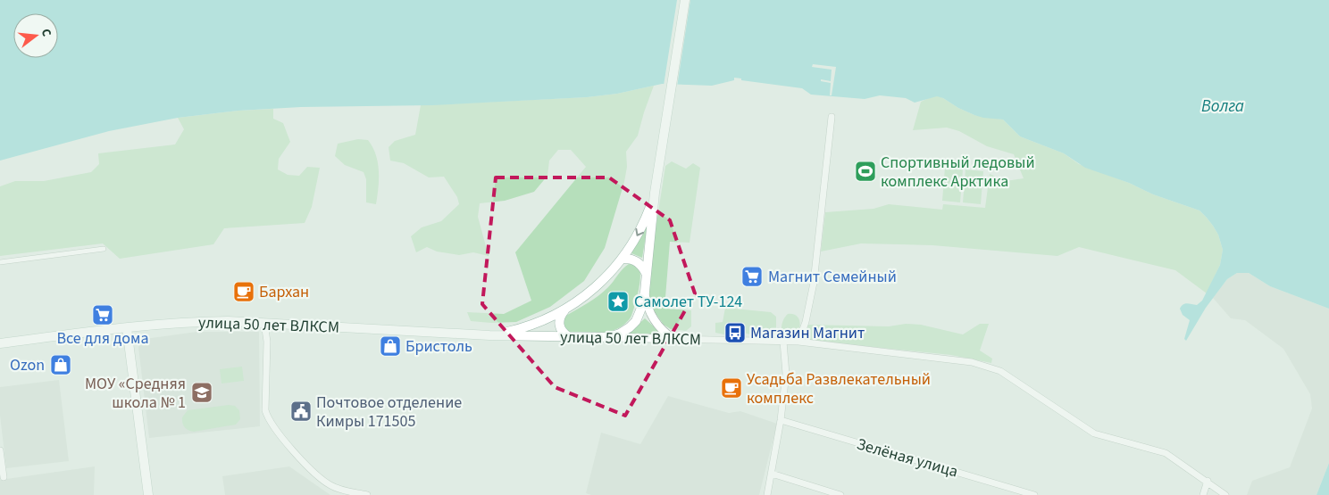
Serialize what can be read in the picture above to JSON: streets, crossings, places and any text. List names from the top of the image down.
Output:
{
  "streets": {
    "main road": ["улица 50 лет ВЛКСМ"],
    "street": ["Зелёная улица"]
  },
  "water": ["Волга"],
  "places": {
    "sports": ["Спортивный ледовый комплекс Арктика"],
    "supermarket": ["Магнит Семейный", "Все для дома"],
    "cafe": ["Бархан", "Усадьба Развлекательный комплекс"],
    "place": ["Самолет ТУ-124"],
    "bus stop": ["Магазин Магнит"],
    "shop": ["Бристоль", "Ozon"],
    "school or university": ["МОУ «Средняя школа № 1"],
    "public building": ["Почтовое отделение Кимры 171505"]
  },
  "north": "right"
}
